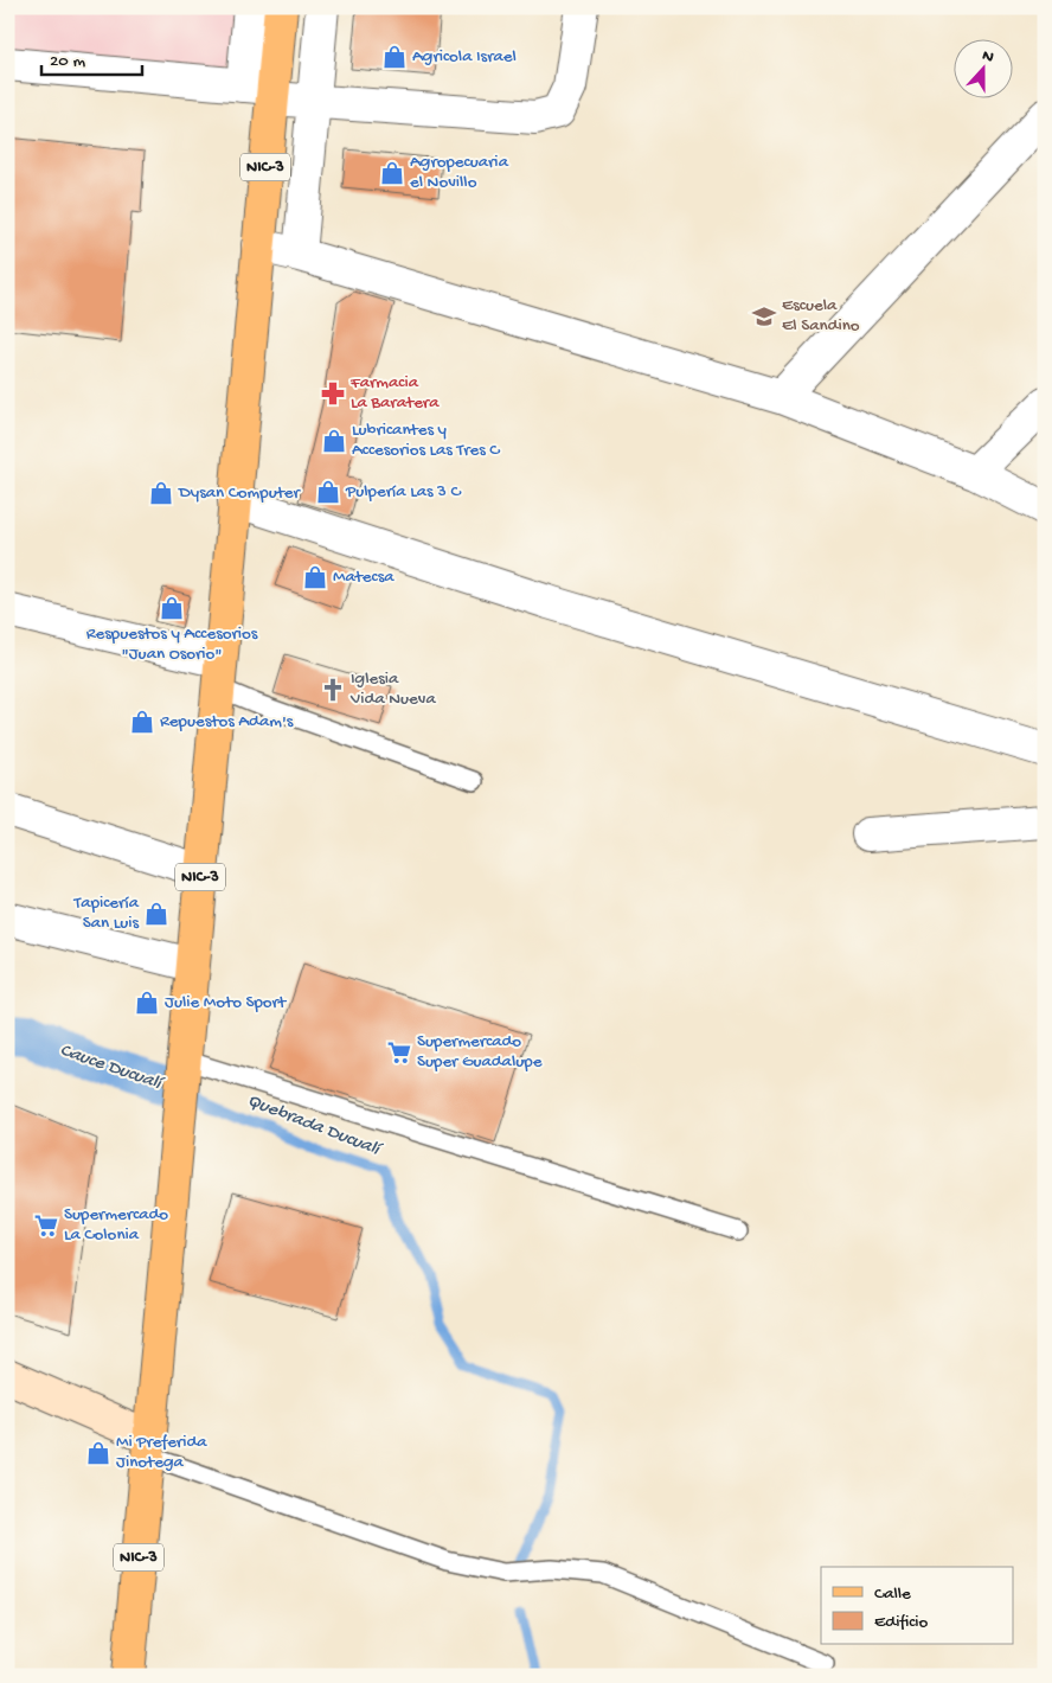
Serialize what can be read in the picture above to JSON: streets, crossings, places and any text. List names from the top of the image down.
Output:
{
  "streets": {
    "main road": ["NIC-3"]
  },
  "water": ["Cauce Ducualí", "Quebrada Ducualí"],
  "places": {
    "shop": [
      "Agricola Israel",
      "Agropecuaria el Novillo",
      "Lubricantes y Accesorios Las Tres C",
      "Pulpería Las 3 C",
      "Dysan Computer",
      "Matecsa",
      "Respuestos y Accesorios \"Juan Osorio\"",
      "Repuestos Adam's",
      "Tapicería San Luis",
      "Julie Moto Sport",
      "Mi Preferida Jinotega"
    ],
    "school or university": ["Escuela El Sandino"],
    "pharmacy": ["Farmacia La Baratera"],
    "church": ["Iglesia Vida Nueva"],
    "supermarket": ["Supermercado Super Guadalupe", "Supermercado La Colonia"]
  },
  "legend": ["Calle", "Edificio"],
  "scale_bar": "20 m",
  "north": "top"
}
